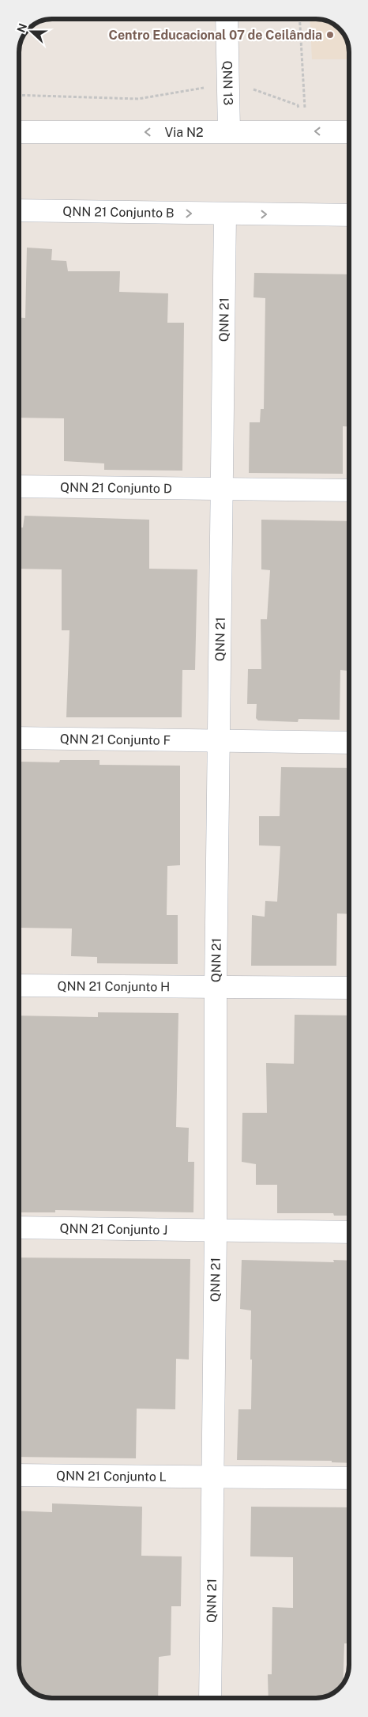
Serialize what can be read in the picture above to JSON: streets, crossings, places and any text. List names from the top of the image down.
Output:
{
  "streets": {
    "street": [
      "QNN 13",
      "Via N2",
      "QNN 21 Conjunto B",
      "QNN 21",
      "QNN 21 Conjunto D",
      "QNN 21 Conjunto F",
      "QNN 21 Conjunto H",
      "QNN 21 Conjunto J",
      "QNN 21 Conjunto L"
    ]
  },
  "crossings": [
    ["QNN 13", "Via N2"],
    ["QNN 21 Conjunto B", "QNN 21"],
    ["QNN 21", "QNN 21 Conjunto D"],
    ["QNN 21", "QNN 21 Conjunto F"],
    ["QNN 21", "QNN 21 Conjunto H"],
    ["QNN 21", "QNN 21 Conjunto J"],
    ["QNN 21", "QNN 21 Conjunto L"]
  ],
  "one_way": ["Via N2", "QNN 21 Conjunto B"],
  "places": ["Centro Educacional 07 de Ceilândia"],
  "north": "left"
}
